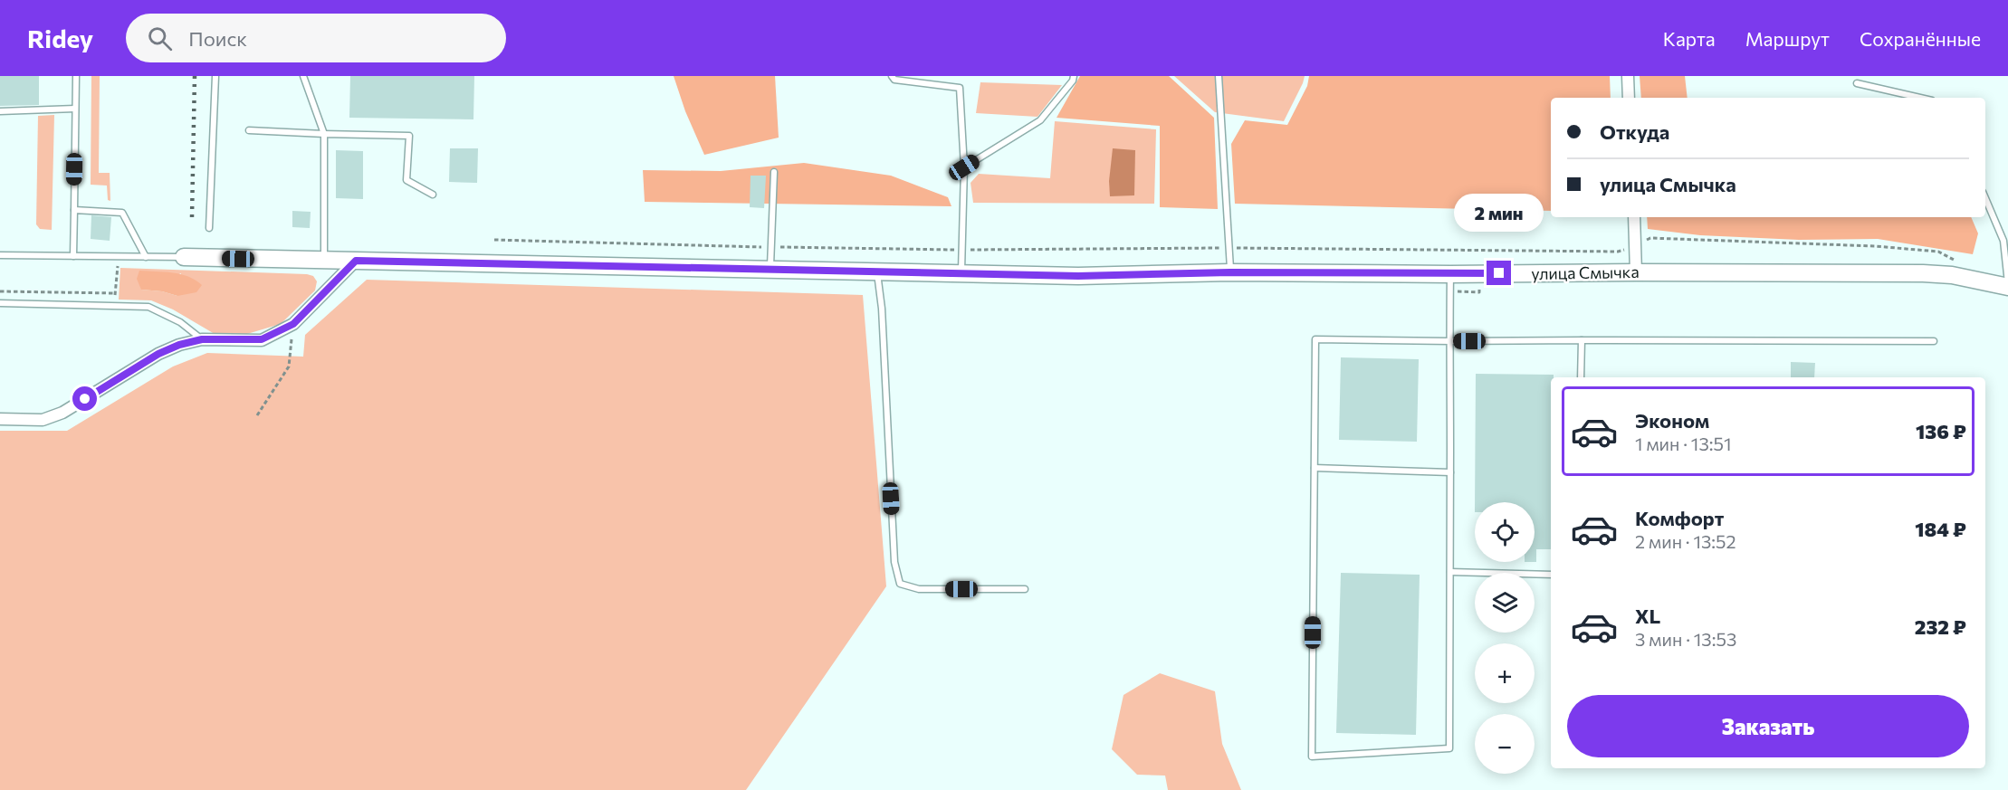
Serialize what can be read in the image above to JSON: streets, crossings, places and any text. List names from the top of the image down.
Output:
{
  "streets": {
    "street": ["улица Смычка"]
  },
  "page": {
    "header": "Ridey",
    "search": "Поиск",
    "nav": ["Карта", "Маршрут", "Сохранённые"],
    "banner": ["Откуда", "улица Смычка"],
    "bubble": "2 мин",
    "list": [
      {
        "name": "Эконом",
        "note": "1 мин · 13:51",
        "value": "136 ₽"
      },
      {
        "name": "Комфорт",
        "note": "2 мин · 13:52",
        "value": "184 ₽"
      },
      {
        "name": "XL",
        "note": "3 мин · 13:53",
        "value": "232 ₽"
      }
    ],
    "map_buttons": ["+", "−"],
    "buttons": "Заказать"
  }
}
